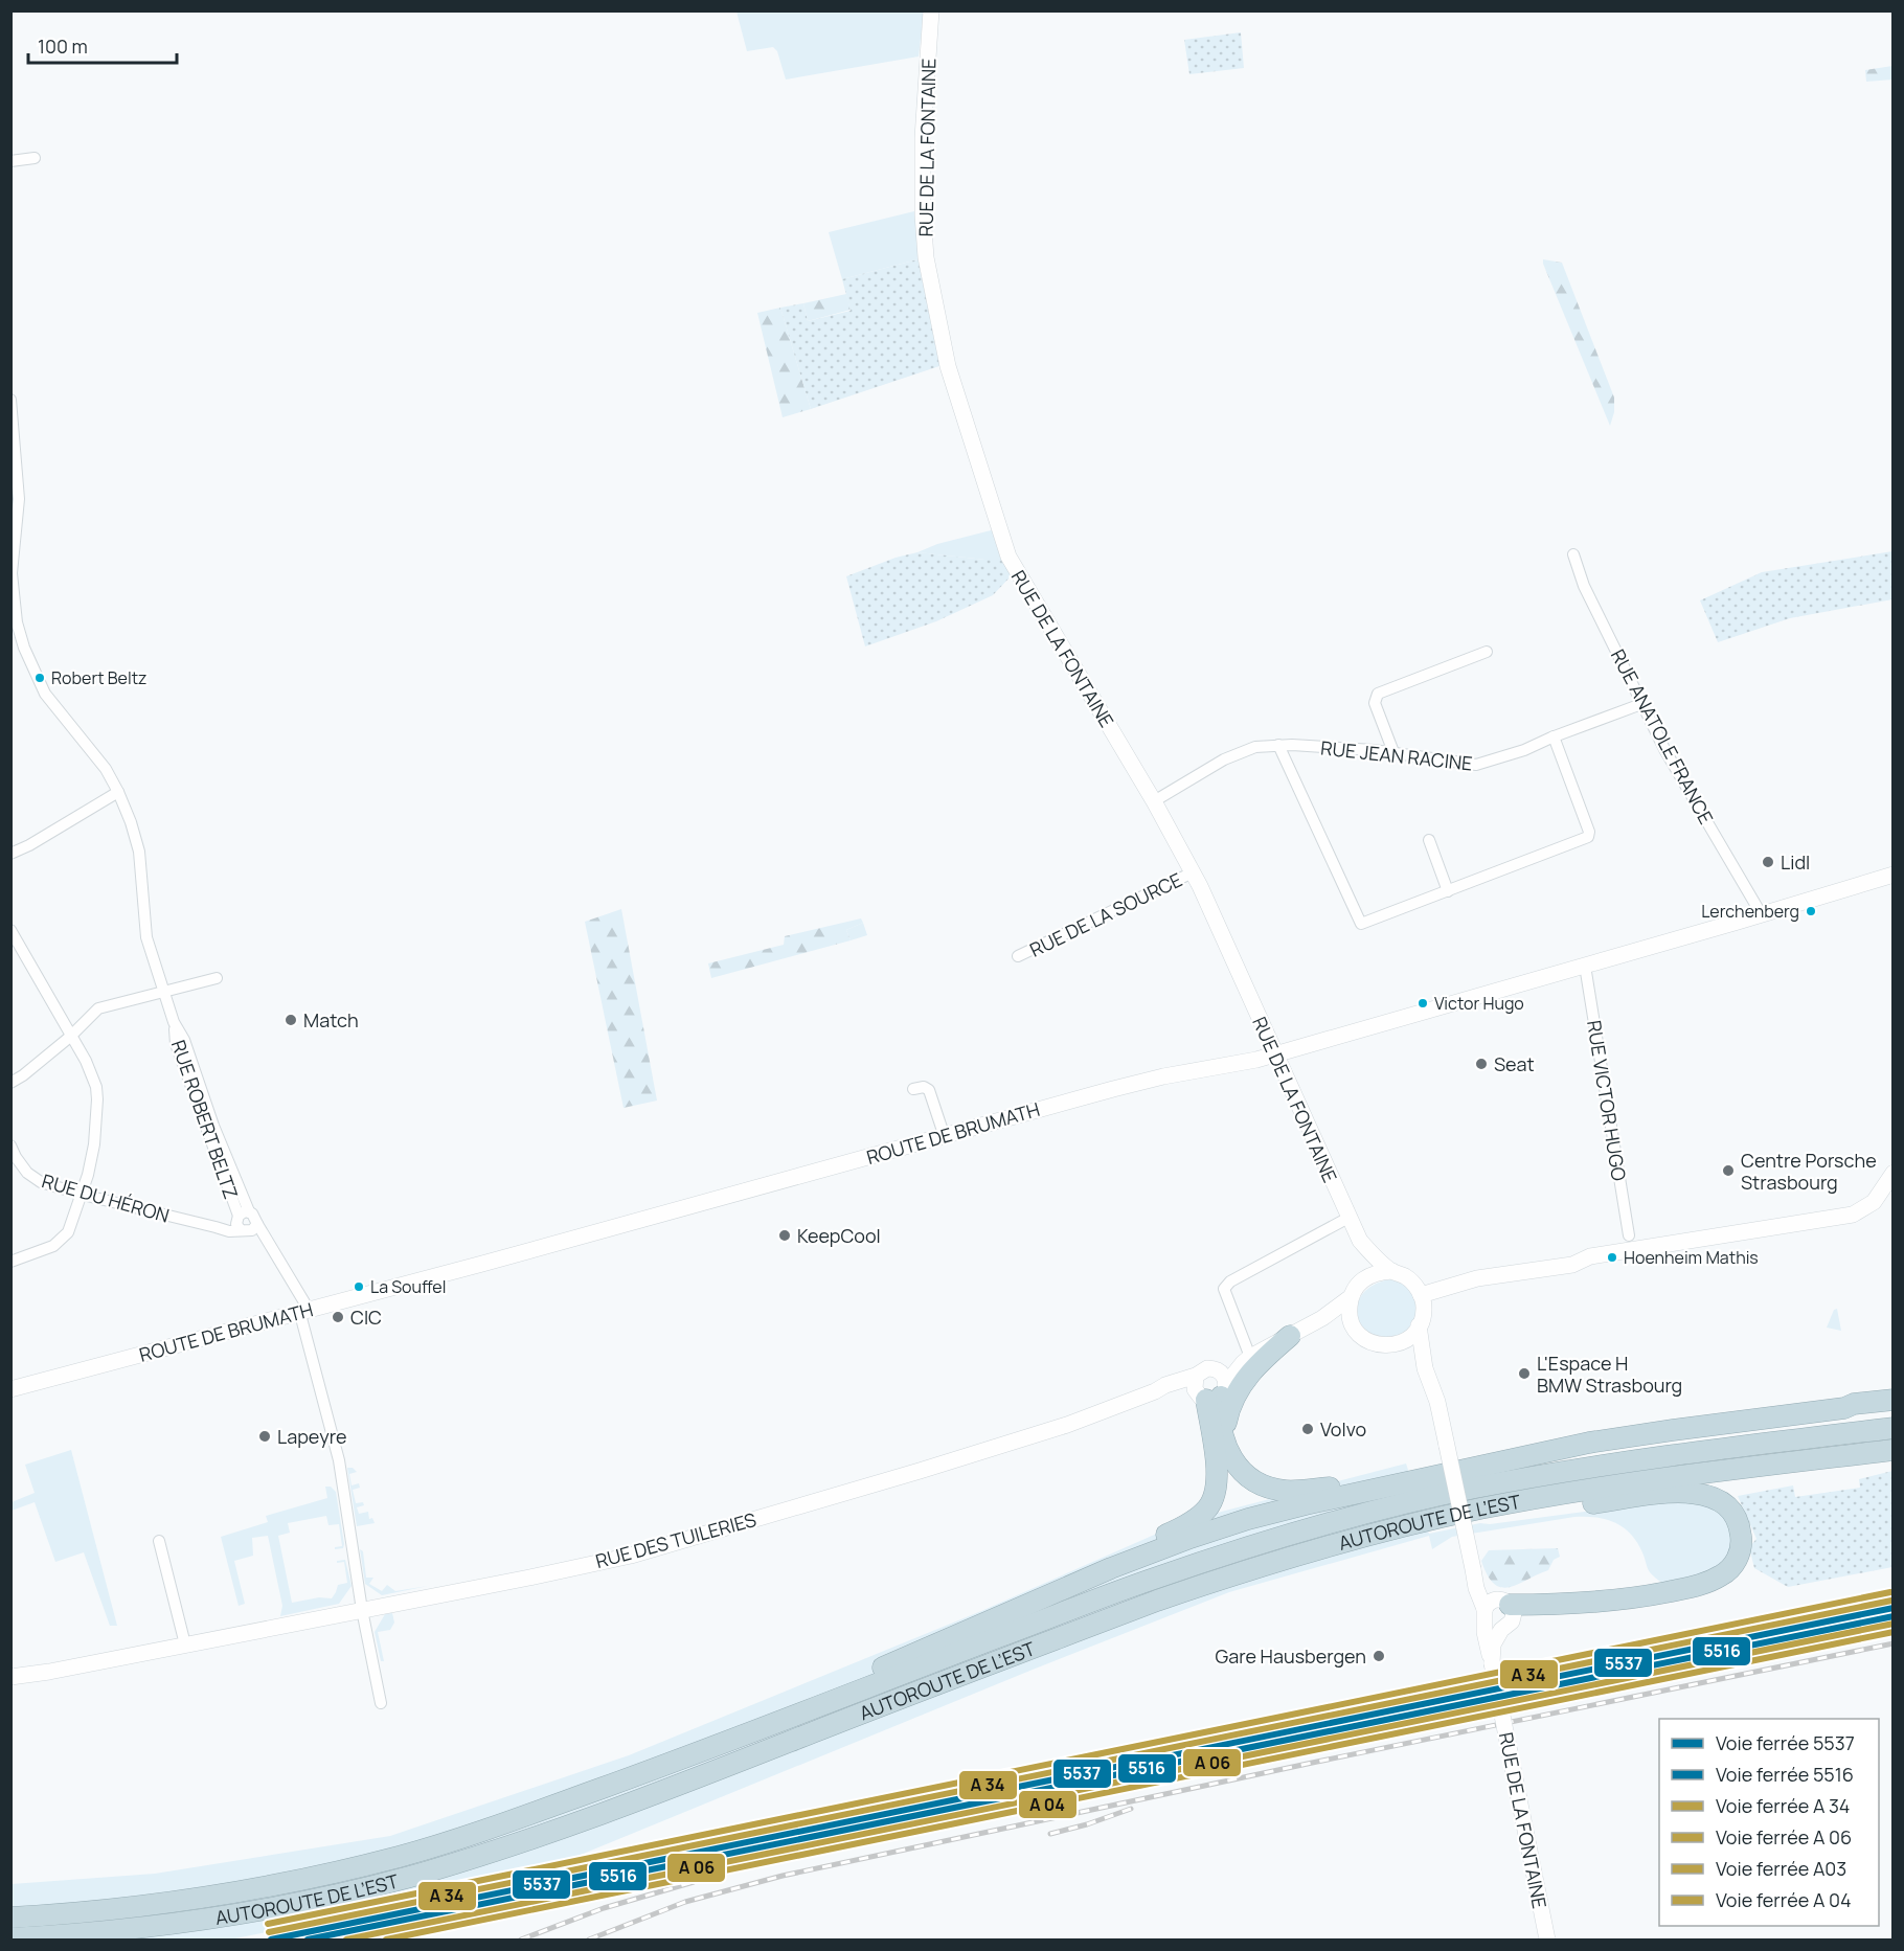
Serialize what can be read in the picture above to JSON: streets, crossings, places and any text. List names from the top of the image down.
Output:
{
  "streets": {
    "highway": ["AUTOROUTE DE L’EST"],
    "street": [
      "RUE DE LA FONTAINE",
      "RUE ANATOLE FRANCE",
      "RUE JEAN RACINE",
      "RUE DE LA SOURCE",
      "RUE VICTOR HUGO",
      "RUE ROBERT BELTZ",
      "ROUTE DE BRUMATH",
      "RUE DU HÉRON",
      "RUE DES TUILERIES"
    ]
  },
  "crossings": [
    ["RUE DE LA FONTAINE", "RUE JEAN RACINE"],
    ["RUE DE LA FONTAINE", "RUE DE LA SOURCE"],
    ["RUE DE LA FONTAINE", "ROUTE DE BRUMATH"],
    ["RUE DE LA FONTAINE", "RUE DES TUILERIES"],
    ["RUE ANATOLE FRANCE", "RUE JEAN RACINE"],
    ["RUE ANATOLE FRANCE", "ROUTE DE BRUMATH"],
    ["RUE VICTOR HUGO", "ROUTE DE BRUMATH"],
    ["RUE ROBERT BELTZ", "ROUTE DE BRUMATH"],
    ["RUE ROBERT BELTZ", "RUE DU HÉRON"],
    ["RUE ROBERT BELTZ", "RUE DES TUILERIES"]
  ],
  "places": [
    "Robert Beltz",
    "Lidl",
    "Lerchenberg",
    "Victor Hugo",
    "Match",
    "Seat",
    "Centre Porsche Strasbourg",
    "KeepCool",
    "Hoenheim Mathis",
    "La Souffel",
    "CIC",
    "L'Espace H BMW Strasbourg",
    "Volvo",
    "Lapeyre",
    "Gare Hausbergen"
  ],
  "lines": ["rail line A03", "rail line 5537", "rail line 5516"],
  "legend": [
    "Voie ferrée 5537",
    "Voie ferrée 5516",
    "Voie ferrée A 34",
    "Voie ferrée A 06",
    "Voie ferrée A03",
    "Voie ferrée A 04"
  ],
  "scale_bar": "100 m"
}
